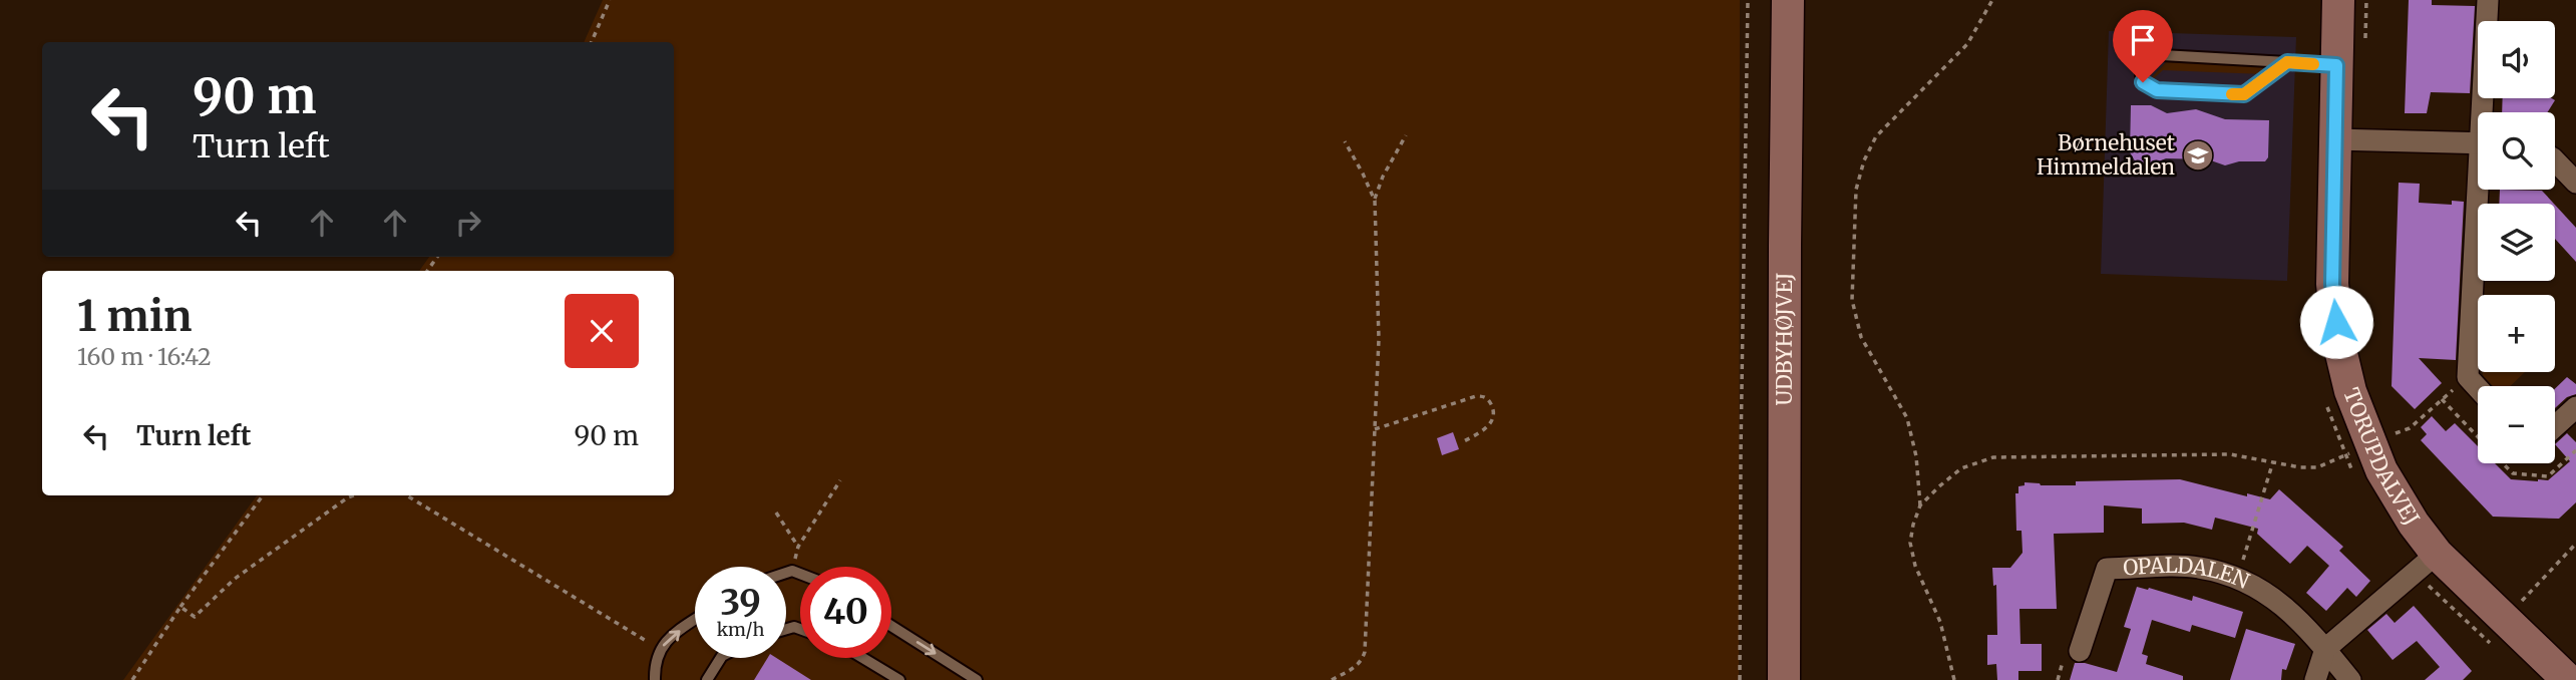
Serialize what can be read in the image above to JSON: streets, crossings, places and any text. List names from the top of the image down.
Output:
{
  "streets": {
    "street": ["UDBYHØJVEJ", "TORUPDALVEJ", "OPALDALEN"]
  },
  "places": {
    "school or university": ["Børnehuset Himmeldalen"]
  },
  "page": {
    "map_buttons": ["+", "−"],
    "turn": ["90 m", "Turn left"],
    "heading": ["1 min", "160 m · 16:42"],
    "list": [
      {
        "name": "Turn left",
        "value": "90 m"
      }
    ],
    "speed": "39 km/h",
    "limit": "40"
  }
}
